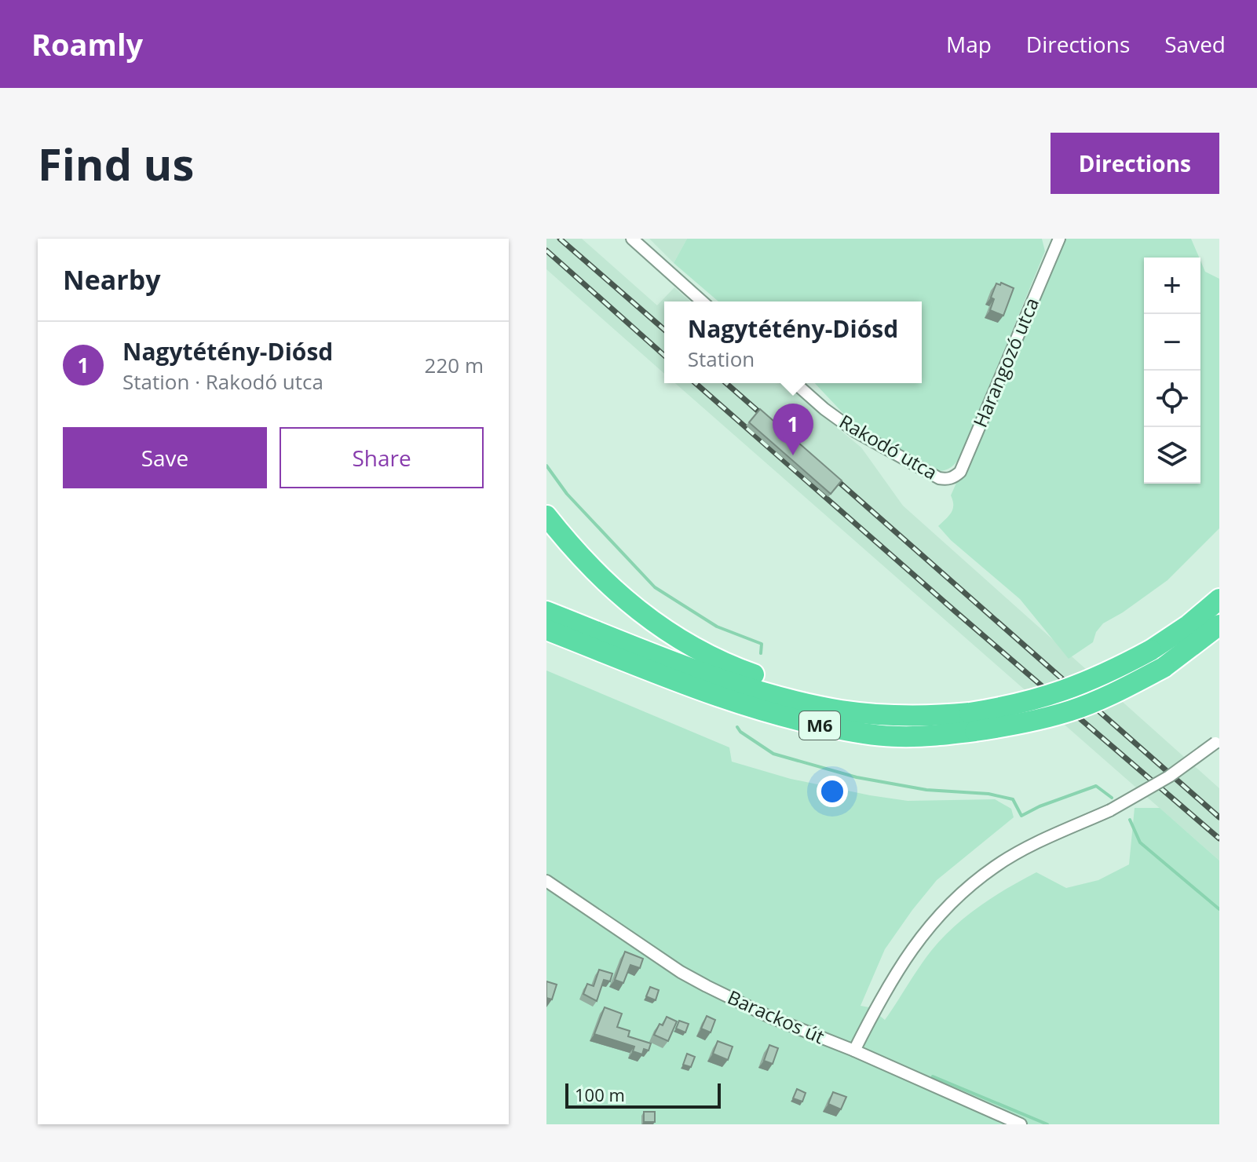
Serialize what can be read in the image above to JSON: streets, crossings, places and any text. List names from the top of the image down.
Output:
{
  "streets": {
    "highway": ["M6"],
    "street": ["Harangozó utca", "Rakodó utca", "Barackos út"]
  },
  "crossings": [
    ["Harangozó utca", "Rakodó utca"]
  ],
  "scale_bar": "100 m",
  "page": {
    "header": "Roamly",
    "nav": ["Map", "Directions", "Saved"],
    "buttons": [
      "Directions",
      ["Save", "Share"]
    ],
    "title": "Find us",
    "heading": "Nearby",
    "map_buttons": ["+", "−"],
    "popup": ["Nagytétény-Diósd", "Station"],
    "list": [
      {
        "mark": "1",
        "name": "Nagytétény-Diósd",
        "note": "Station · Rakodó utca",
        "value": "220 m"
      }
    ],
    "pins": "1",
    "scale": "100 m"
  }
}
